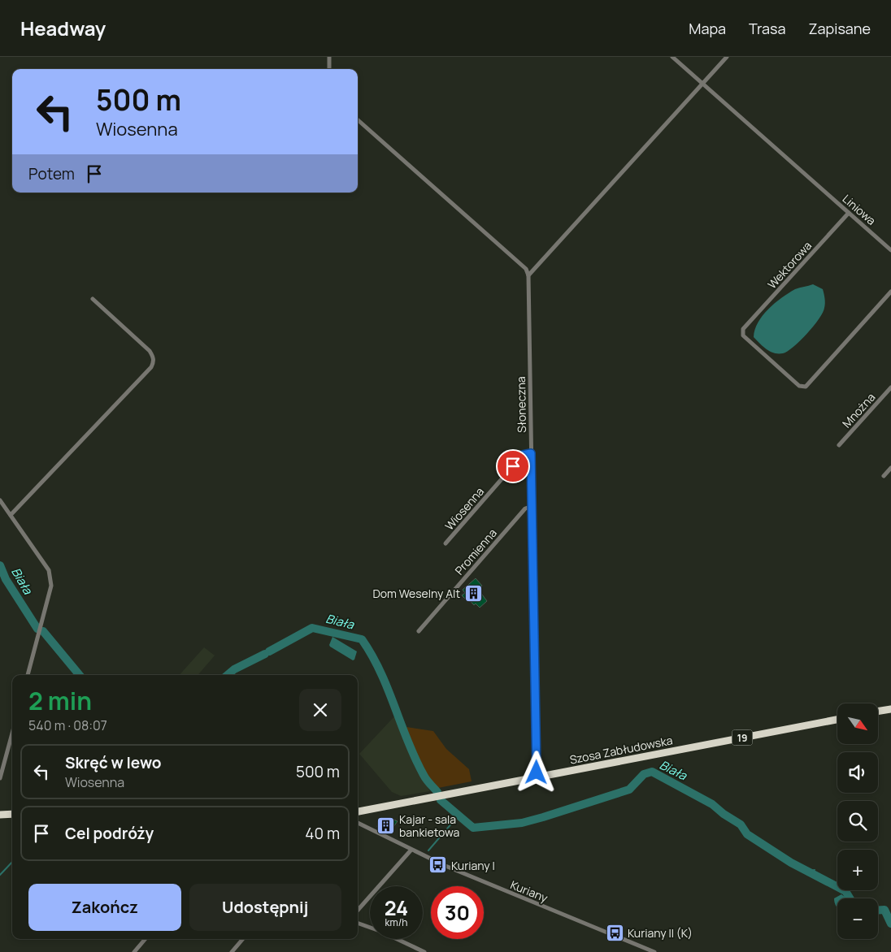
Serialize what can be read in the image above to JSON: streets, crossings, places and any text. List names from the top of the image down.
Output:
{
  "streets": {
    "highway": ["19", "Szosa Zabłudowska"],
    "street": [
      "Liniowa",
      "Wektorowa",
      "Słoneczna",
      "Mnożna",
      "Wiosenna",
      "Promienna",
      "Kuriany"
    ]
  },
  "crossings": [
    ["Liniowa", "Wektorowa"],
    ["Słoneczna", "Wiosenna"],
    ["Słoneczna", "Promienna"],
    ["Słoneczna", "Szosa Zabłudowska"]
  ],
  "water": ["Biała"],
  "places": {
    "building": ["Dom Weselny Alt", "Kajar - sala bankietowa"],
    "bus stop": ["Kuriany I", "Kuriany II (K)"]
  },
  "north": "bottom right",
  "page": {
    "header": "Headway",
    "nav": ["Mapa", "Trasa", "Zapisane"],
    "turn": ["500 m", "Wiosenna"],
    "then": "Potem",
    "heading": ["2 min", "540 m · 08:07"],
    "map_buttons": ["+", "−"],
    "list": [
      {
        "name": "Skręć w lewo",
        "note": "Wiosenna",
        "value": "500 m"
      },
      {
        "name": "Cel podróży",
        "value": "40 m"
      }
    ],
    "buttons": ["Zakończ", "Udostępnij"],
    "speed": "24 km/h",
    "limit": "30"
  }
}
